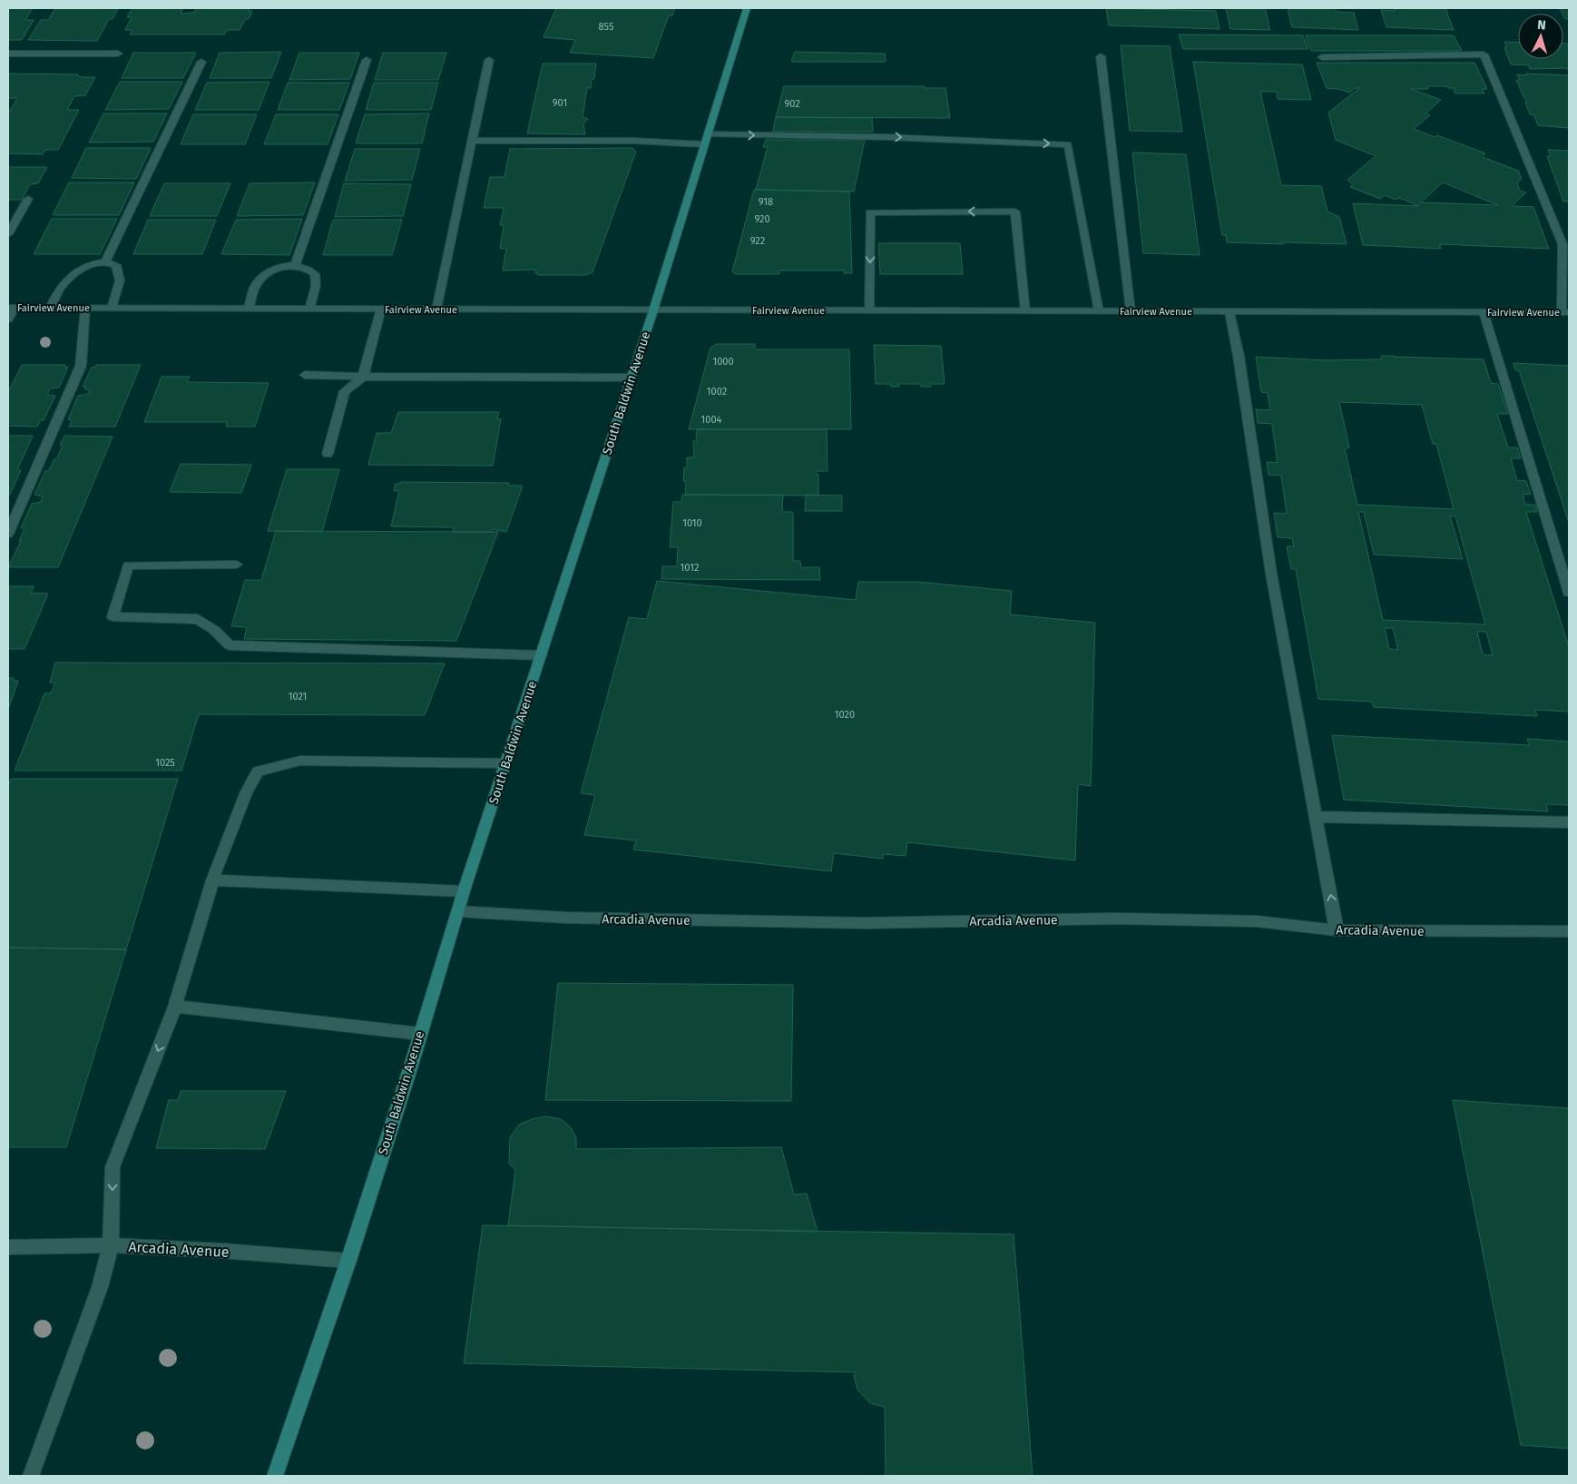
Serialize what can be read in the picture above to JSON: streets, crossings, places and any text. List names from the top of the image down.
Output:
{
  "streets": {
    "main road": ["South Baldwin Avenue"],
    "street": ["Fairview Avenue", "Arcadia Avenue"]
  },
  "crossings": [
    ["Fairview Avenue", "South Baldwin Avenue"],
    ["South Baldwin Avenue", "Arcadia Avenue"]
  ],
  "house_numbers": [
    "855",
    "901",
    "902",
    "918",
    "920",
    "922",
    "1000",
    "1002",
    "1004",
    "1010",
    "1012",
    "1021",
    "1020",
    "1025"
  ],
  "north": "top"
}
